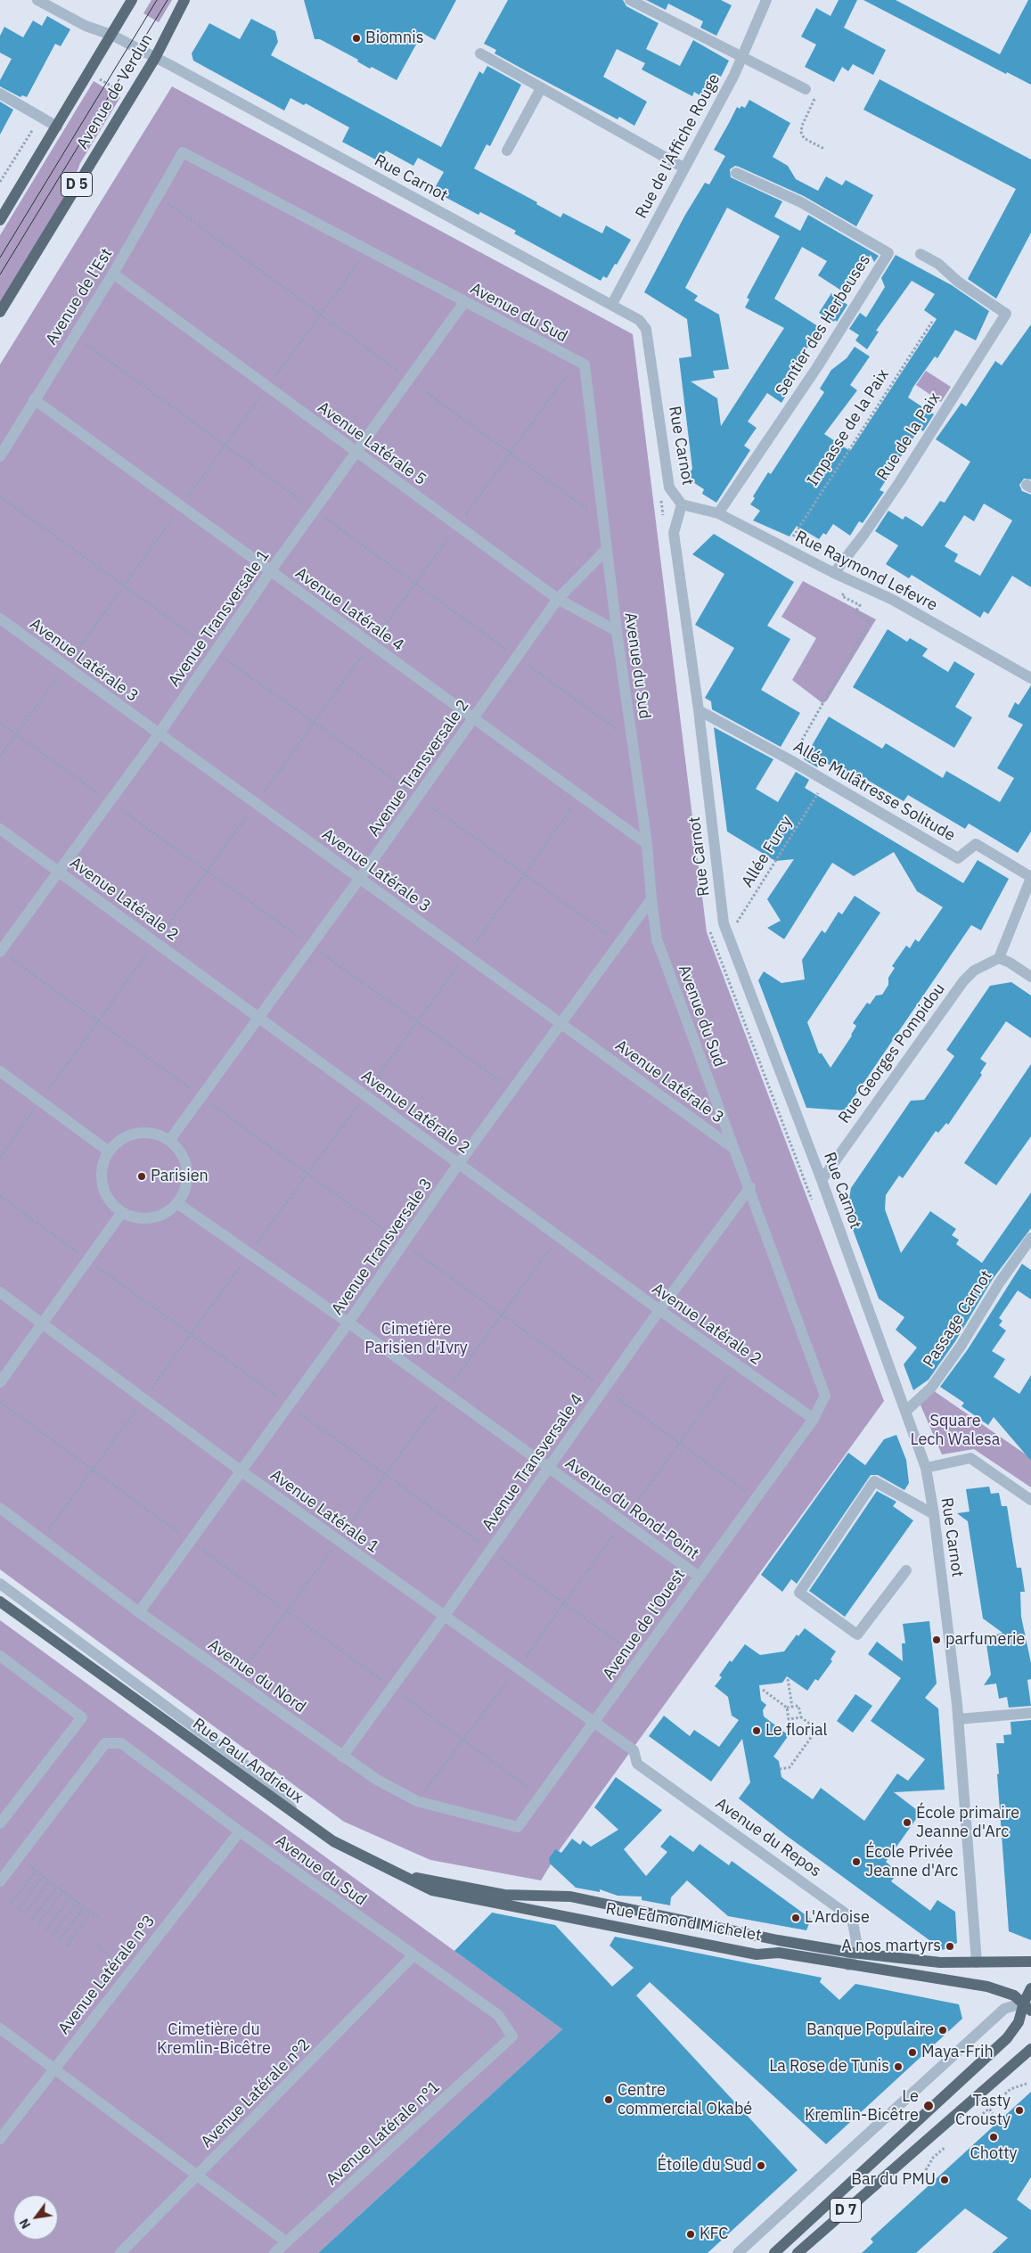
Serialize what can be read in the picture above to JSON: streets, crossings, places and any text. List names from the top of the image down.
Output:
{
  "streets": {
    "main road": [
      "Avenue de Verdun",
      "D 5",
      "Rue Paul Andrieux",
      "Rue Edmond Michelet",
      "D 7"
    ],
    "street": [
      "Rue de l'Affiche Rouge",
      "Rue Carnot",
      "Avenue de l'Est",
      "Avenue du Sud",
      "Sentier des Herbeuses",
      "Rue de la Paix",
      "Avenue Latérale 5",
      "Rue Raymond Lefevre",
      "Avenue Latérale 4",
      "Avenue Transversale 1",
      "Avenue Latérale 3",
      "Avenue Transversale 2",
      "Allée Mulâtresse Solitude",
      "Avenue Latérale 2",
      "Rue Georges Pompidou",
      "Avenue Transversale 3",
      "Passage Carnot",
      "Avenue Transversale 4",
      "Avenue du Rond-Point",
      "Avenue Latérale 1",
      "Avenue de l'Ouest",
      "Avenue du Nord",
      "Avenue du Repos",
      "Avenue Latérale n°3",
      "Avenue Latérale n°2",
      "Avenue Latérale n°1"
    ],
    "path": ["Impasse de la Paix", "Allée Furcy"]
  },
  "crossings": [
    ["Avenue de Verdun", "Rue Carnot"],
    ["Rue de l'Affiche Rouge", "Rue Carnot"],
    ["Rue Carnot", "Rue Raymond Lefevre"],
    ["Rue Carnot", "Allée Mulâtresse Solitude"],
    ["Rue Carnot", "Allée Furcy"],
    ["Rue Carnot", "Rue Georges Pompidou"],
    ["Rue Carnot", "Passage Carnot"],
    ["Rue Carnot", "Rue Edmond Michelet"],
    ["Avenue de l'Est", "Avenue du Sud"],
    ["Avenue de l'Est", "Avenue Latérale 5"],
    ["Avenue de l'Est", "Avenue Latérale 4"],
    ["Avenue du Sud", "Avenue Latérale 5"],
    ["Avenue du Sud", "Avenue Latérale 4"],
    ["Avenue du Sud", "Avenue Transversale 1"],
    ["Avenue du Sud", "Avenue Latérale 3"],
    ["Avenue du Sud", "Avenue Transversale 2"],
    ["Avenue du Sud", "Avenue Transversale 3"],
    ["Avenue du Sud", "Avenue Transversale 4"],
    ["Avenue du Sud", "Avenue de l'Ouest"],
    ["Avenue du Sud", "Avenue Latérale n°3"],
    ["Avenue du Sud", "Avenue Latérale n°2"],
    ["Avenue du Sud", "Avenue Latérale n°1"],
    ["Sentier des Herbeuses", "Rue Raymond Lefevre"],
    ["Impasse de la Paix", "Rue Raymond Lefevre"],
    ["Rue de la Paix", "Rue Raymond Lefevre"],
    ["Avenue Latérale 5", "Avenue Transversale 1"],
    ["Avenue Latérale 5", "Avenue Transversale 2"],
    ["Avenue Latérale 4", "Avenue Transversale 1"],
    ["Avenue Latérale 4", "Avenue Transversale 2"],
    ["Avenue Transversale 1", "Avenue Latérale 3"],
    ["Avenue Transversale 1", "Avenue Latérale 2"],
    ["Avenue Latérale 3", "Avenue Transversale 2"],
    ["Avenue Latérale 3", "Avenue Transversale 3"],
    ["Avenue Transversale 2", "Avenue Latérale 2"],
    ["Avenue Transversale 2", "Avenue du Rond-Point"],
    ["Allée Mulâtresse Solitude", "Allée Furcy"],
    ["Avenue Latérale 2", "Avenue Transversale 3"],
    ["Avenue Latérale 2", "Avenue Transversale 4"],
    ["Avenue Latérale 2", "Avenue de l'Ouest"],
    ["Avenue Transversale 3", "Avenue du Rond-Point"],
    ["Avenue Transversale 3", "Avenue Latérale 1"],
    ["Avenue Transversale 3", "Avenue du Nord"],
    ["Avenue Transversale 4", "Avenue du Rond-Point"],
    ["Avenue Transversale 4", "Avenue Latérale 1"],
    ["Avenue Transversale 4", "Avenue du Nord"],
    ["Avenue du Rond-Point", "Avenue de l'Ouest"],
    ["Avenue Latérale 1", "Avenue de l'Ouest"],
    ["Avenue Latérale 1", "Avenue du Repos"],
    ["Avenue de l'Ouest", "Avenue du Nord"],
    ["Rue Paul Andrieux", "Rue Edmond Michelet"],
    ["Avenue du Repos", "Rue Edmond Michelet"],
    ["Rue Edmond Michelet", "D 7"]
  ],
  "parks": ["Cimetière Parisien d'Ivry", "Square Lech Walesa", "Cimetière du Kremlin-Bicêtre"],
  "places": [
    "Biomnis",
    "Parisien",
    "parfumerie",
    "Le florial",
    "École primaire Jeanne d'Arc",
    "École Privée Jeanne d'Arc",
    "L'Ardoise",
    "A nos martyrs",
    "Banque Populaire",
    "Maya-Frih",
    "La Rose de Tunis",
    "Centre commercial Okabé",
    "Le Kremlin-Bicêtre",
    "Tasty Crousty",
    "Chotty",
    "Étoile du Sud",
    "Bar du PMU",
    "KFC"
  ],
  "north": "bottom left"
}
